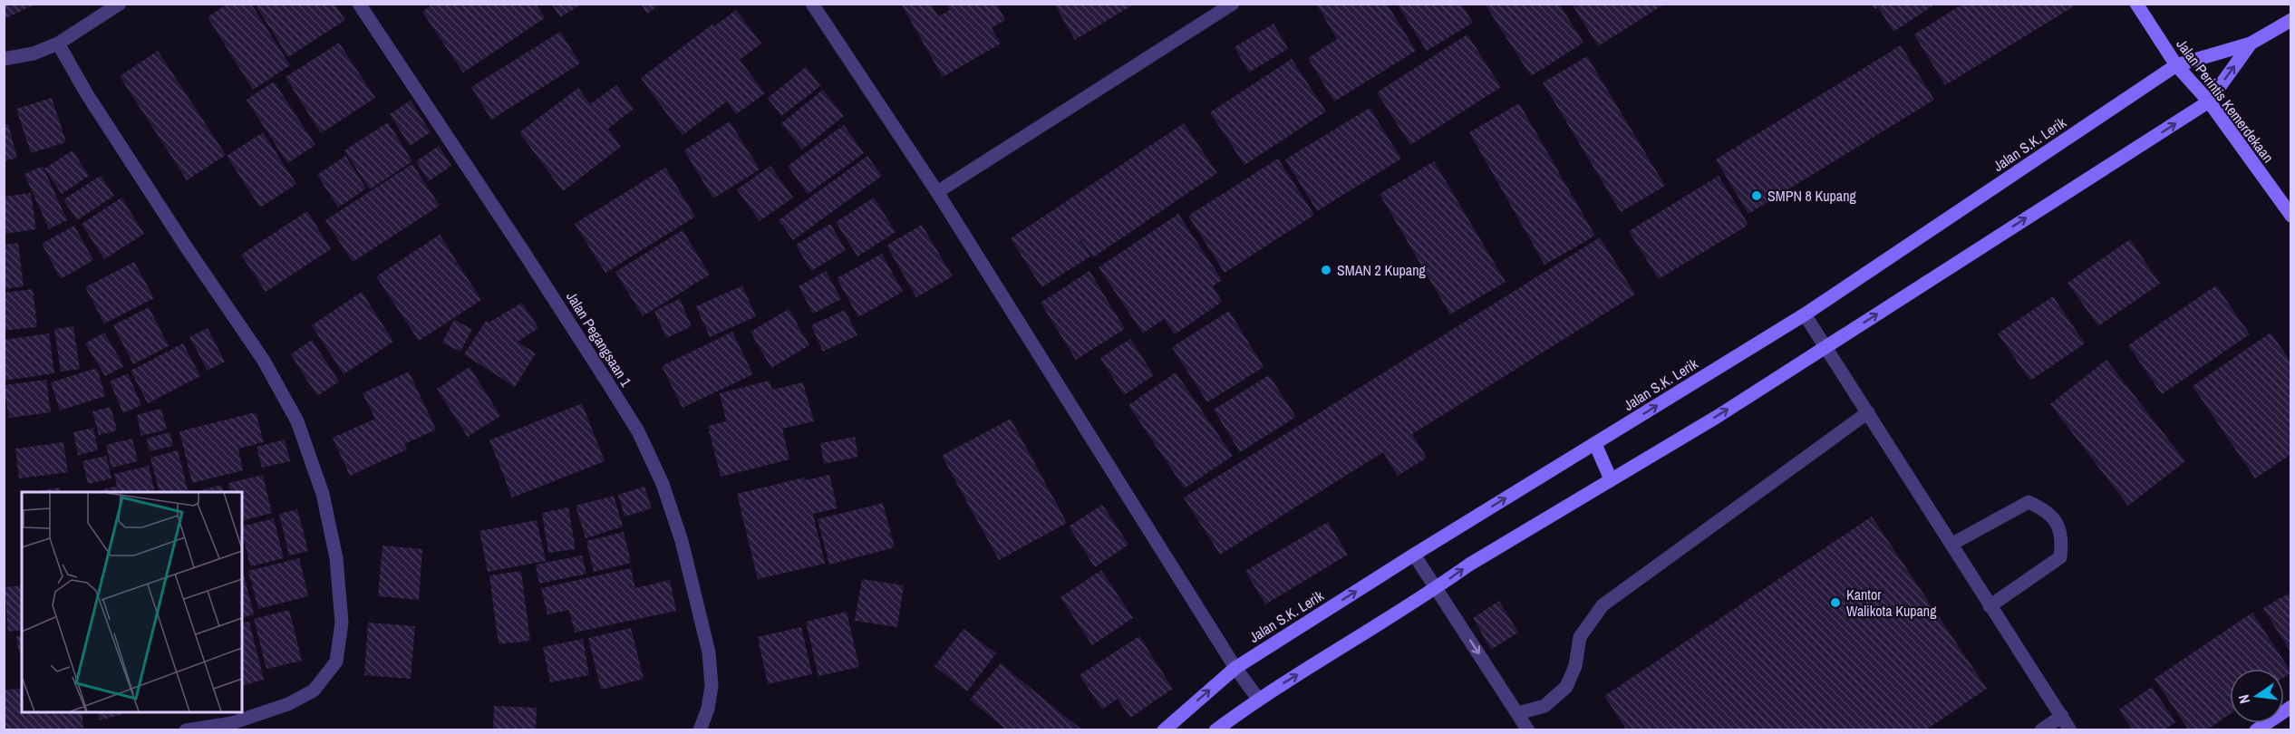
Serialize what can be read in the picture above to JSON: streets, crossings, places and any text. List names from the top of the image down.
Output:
{
  "streets": {
    "main road": ["Jalan Perintis Kemerdekaan", "Jalan S.K. Lerik"],
    "street": ["Jalan Pegangsaan 1"]
  },
  "crossings": [
    ["Jalan Perintis Kemerdekaan", "Jalan S.K. Lerik"]
  ],
  "places": ["SMPN 8 Kupang", "SMAN 2 Kupang", "Kantor Walikota Kupang"],
  "north": "left"
}
